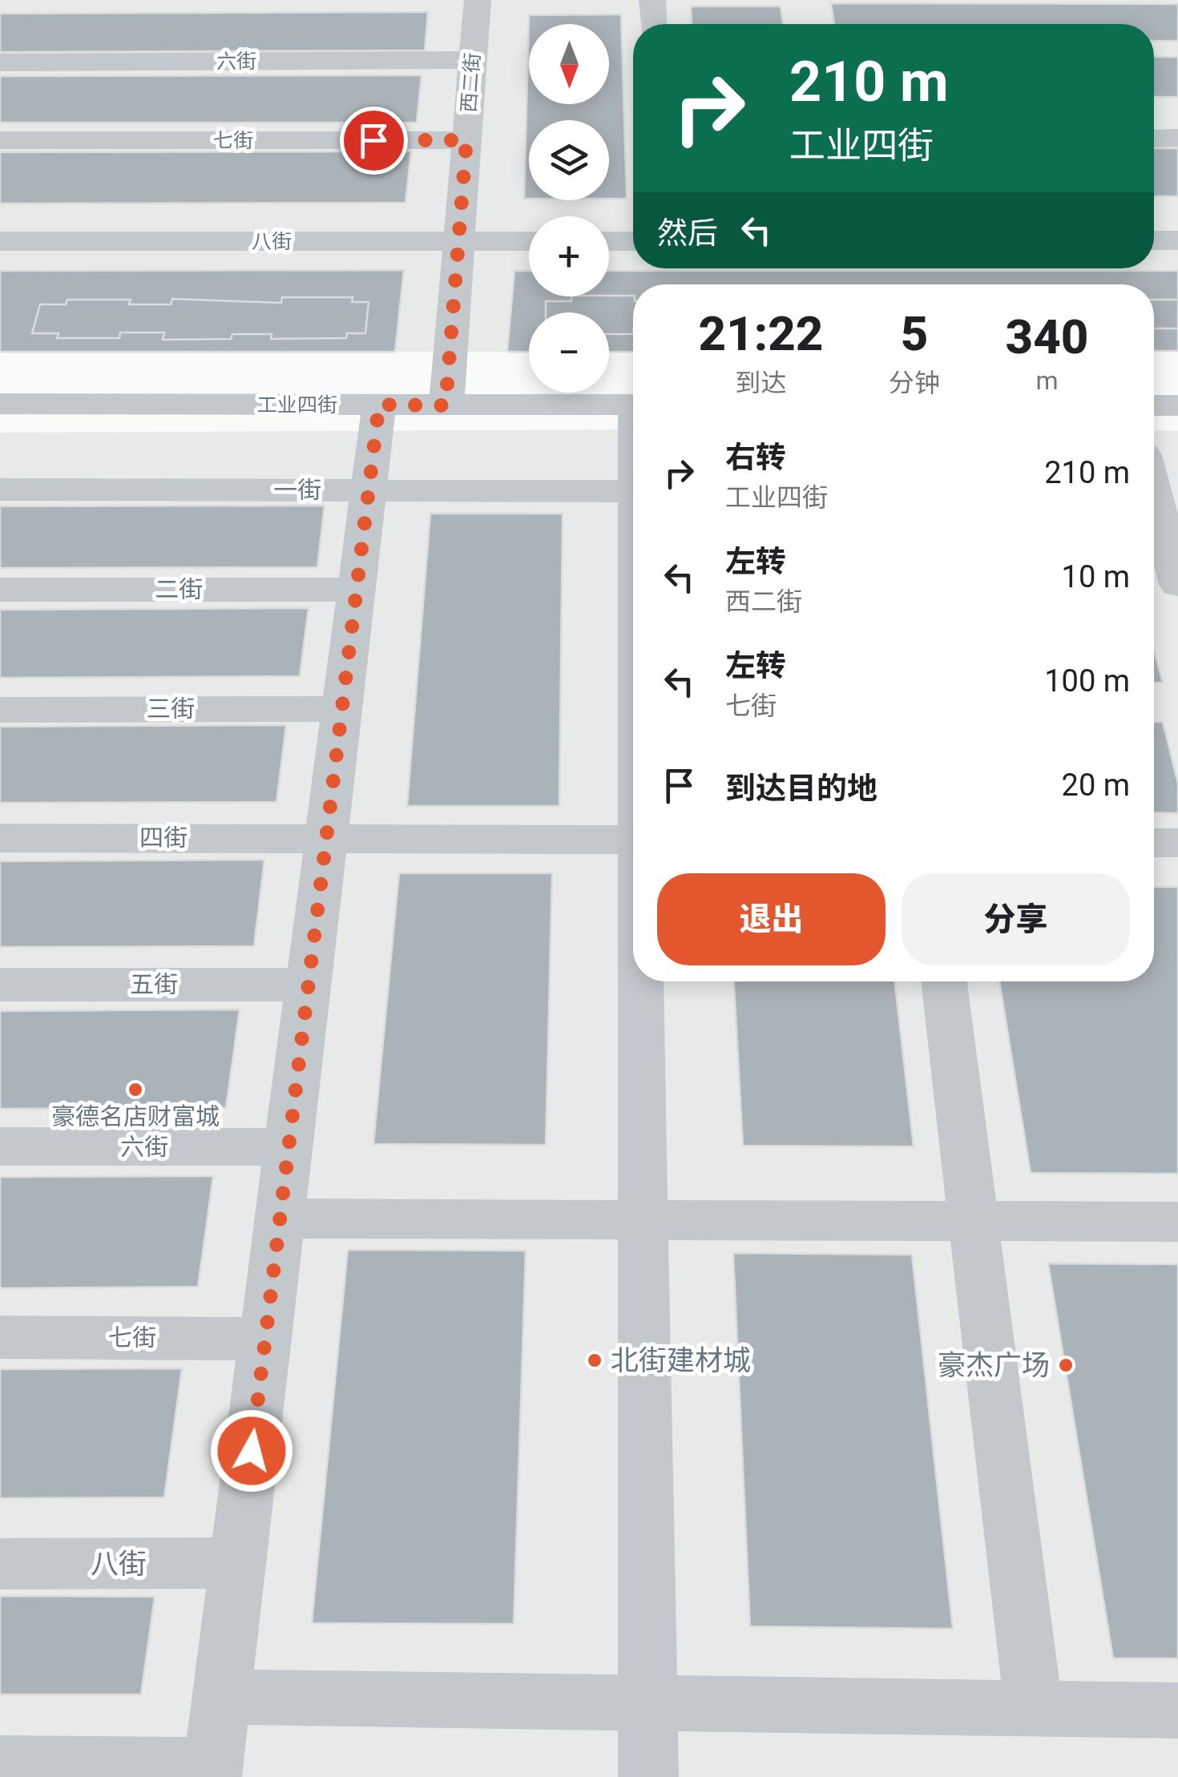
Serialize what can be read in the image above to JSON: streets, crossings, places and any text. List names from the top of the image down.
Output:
{
  "streets": {
    "street": [
      "六街",
      "西二街",
      "七街",
      "八街",
      "工业四街",
      "一街",
      "二街",
      "三街",
      "四街",
      "五街"
    ]
  },
  "crossings": [
    ["六街", "西二街"],
    ["西二街", "七街"],
    ["西二街", "八街"],
    ["西二街", "工业四街"]
  ],
  "places": ["豪德名店财富城", "北街建材城", "豪杰广场"],
  "north": "bottom",
  "page": {
    "map_buttons": ["+", "−"],
    "turn": ["210 m", "工业四街"],
    "then": "然后",
    "eta": [
      "21:22",
      "到达",
      "5",
      "分钟",
      "340",
      "m"
    ],
    "list": [
      {
        "name": "右转",
        "note": "工业四街",
        "value": "210 m"
      },
      {
        "name": "左转",
        "note": "西二街",
        "value": "10 m"
      },
      {
        "name": "左转",
        "note": "七街",
        "value": "100 m"
      },
      {
        "name": "到达目的地",
        "value": "20 m"
      }
    ],
    "buttons": ["退出", "分享"]
  }
}
